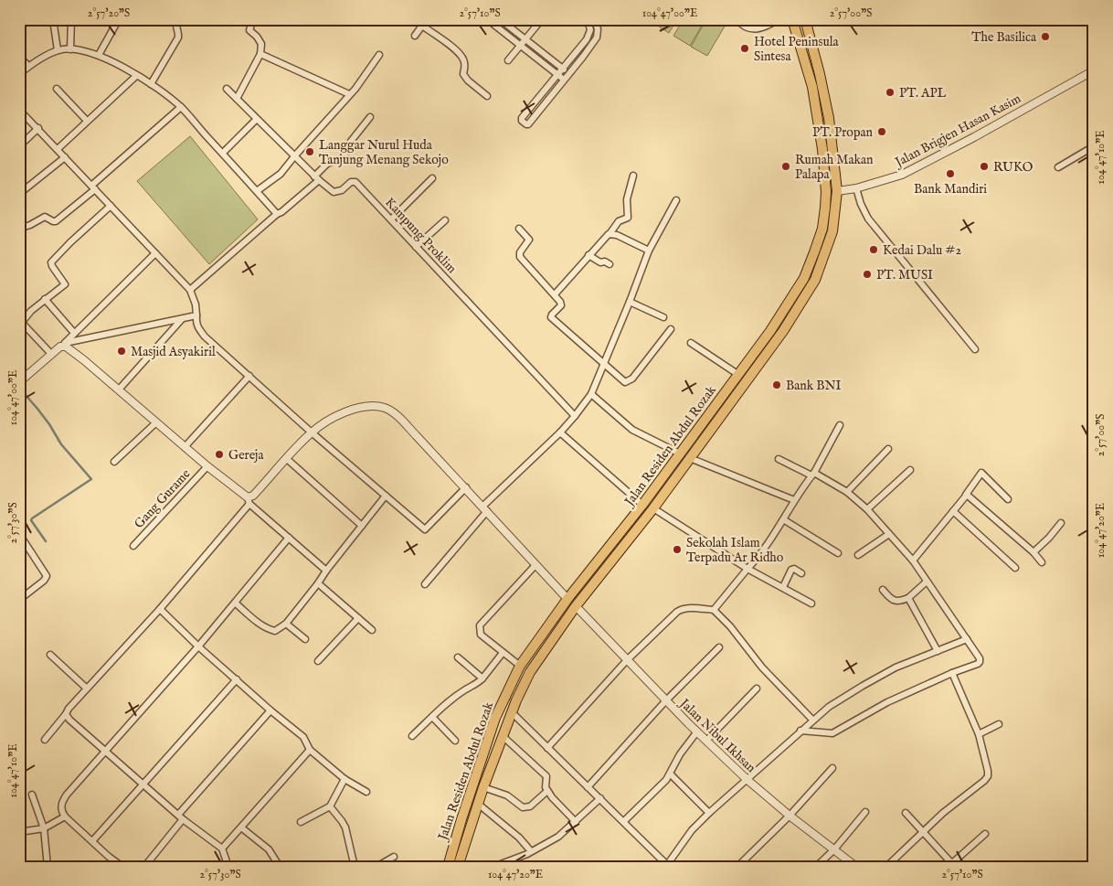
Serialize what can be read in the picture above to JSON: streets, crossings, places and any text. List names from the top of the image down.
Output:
{
  "streets": {
    "highway": ["Jalan Brigjen Hasan Kasim", "Jalan Residen Abdul Rozak"],
    "street": ["Kampung Proklim", "Gang Gurame", "Jalan Nibul Ikhsan"]
  },
  "crossings": [
    ["Jalan Brigjen Hasan Kasim", "Jalan Residen Abdul Rozak"],
    ["Jalan Residen Abdul Rozak", "Jalan Nibul Ikhsan"]
  ],
  "places": [
    "The Basilica",
    "Hotel Peninsula Sintesa",
    "PT. APL",
    "PT. Propan",
    "Langgar Nurul Huda Tanjung Menang Sekojo",
    "Rumah Makan Palapa",
    "RUKO",
    "Bank Mandiri",
    "Kedai Dalu #2",
    "PT. MUSI",
    "Masjid Asyakiril",
    "Bank BNI",
    "Gereja",
    "Sekolah Islam Terpadu Ar Ridho"
  ],
  "coordinates": [
    "2°57'20\"S",
    "2°57'10\"S",
    "104°47'00\"E",
    "2°57'00\"S",
    "104°47'10\"E",
    "2°57'30\"S",
    "104°47'20\"E"
  ]
}
